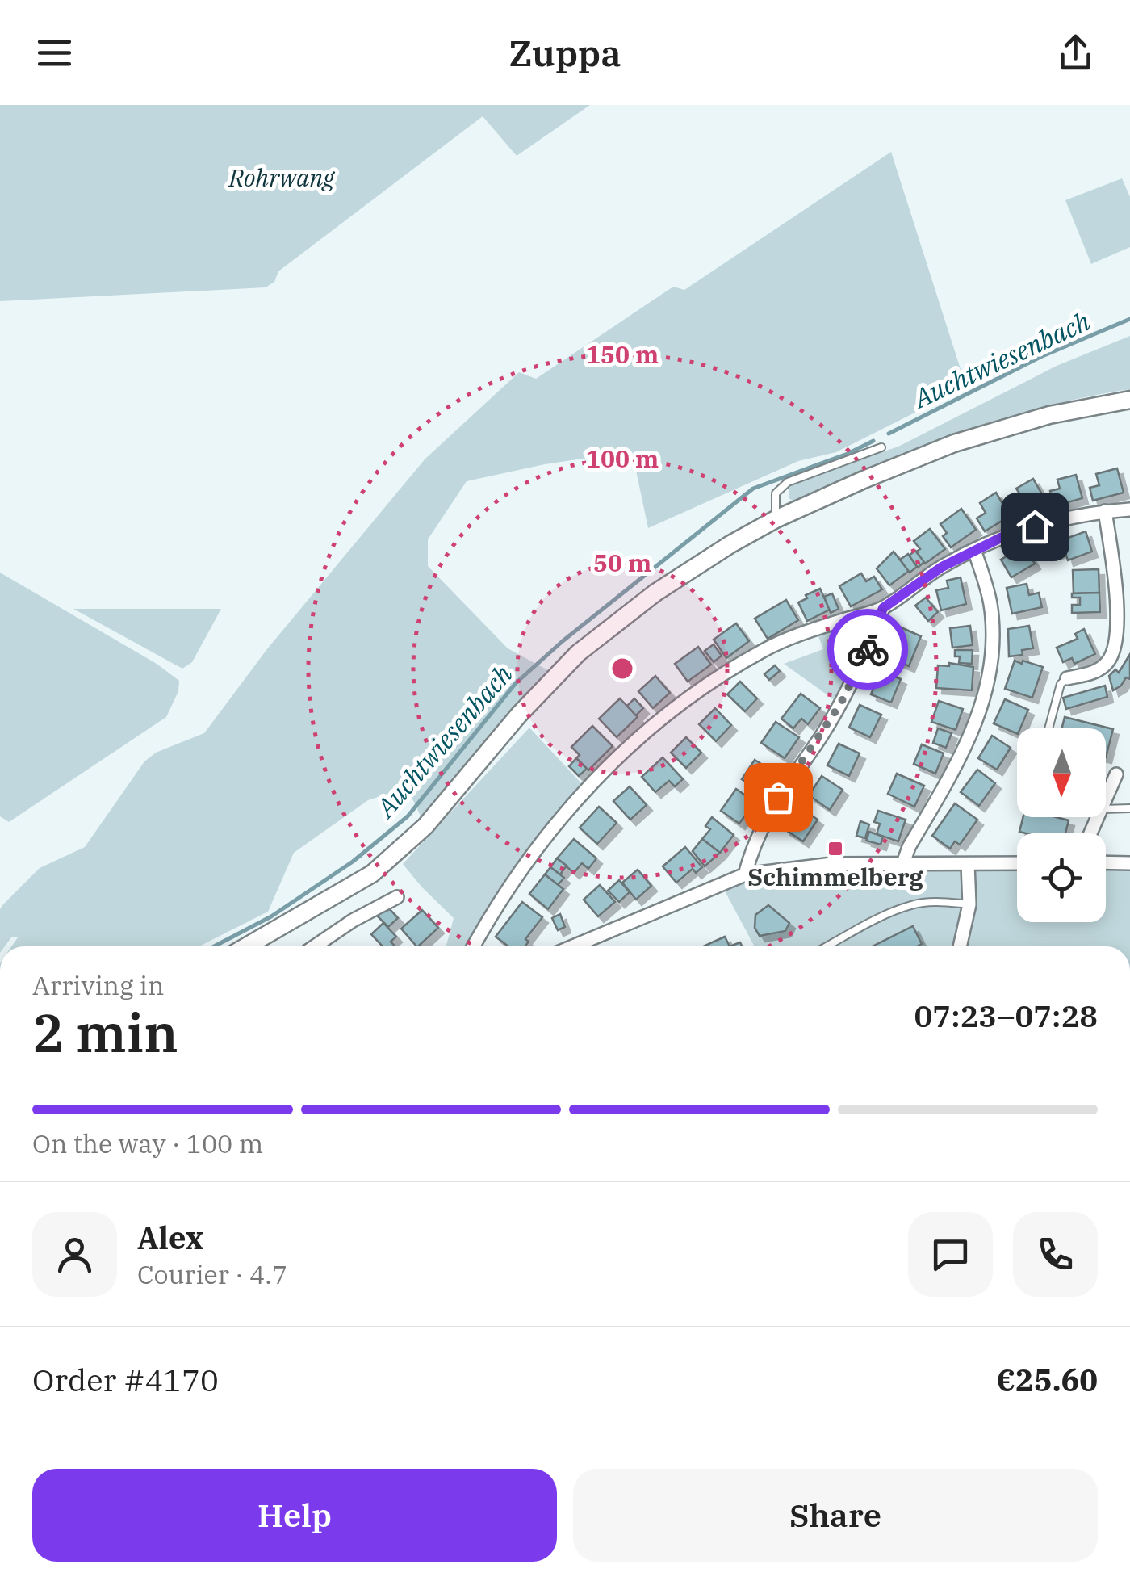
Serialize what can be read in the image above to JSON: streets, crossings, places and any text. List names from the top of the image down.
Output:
{
  "water": ["Auchtwiesenbach"],
  "parks": ["Rohrwang"],
  "places": {
    "transit": ["Schimmelberg"]
  },
  "north": "bottom",
  "page": {
    "header": "Zuppa",
    "heading": ["2 min", "Arriving in", "07:23–07:28"],
    "panel": [
      "Alex",
      "Courier · 4.7",
      "Order #4170",
      "€25.60"
    ],
    "bar": "On the way · 100 m",
    "buttons": ["Help", "Share"]
  },
  "rings": ["150 m", "100 m", "50 m"]
}
